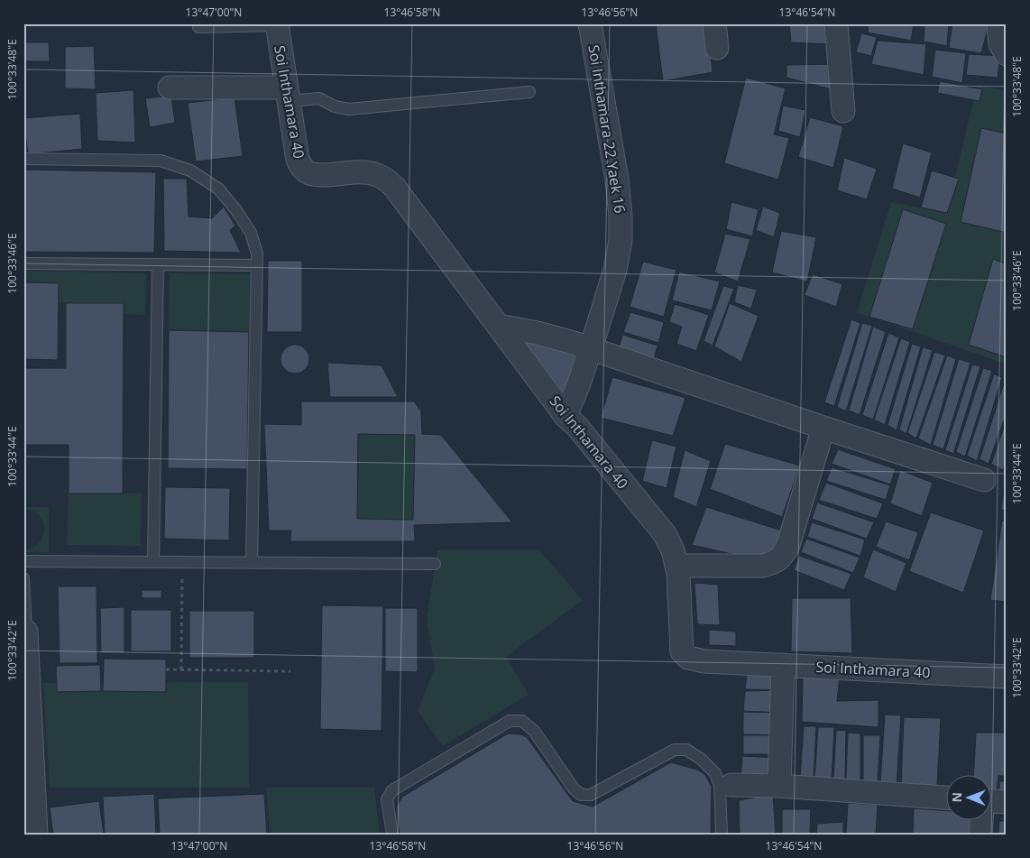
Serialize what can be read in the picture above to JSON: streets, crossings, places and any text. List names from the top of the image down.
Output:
{
  "streets": {
    "street": ["Soi Inthamara 40", "Soi Inthamara 22 Yaek 16"]
  },
  "crossings": [
    ["Soi Inthamara 40", "Soi Inthamara 22 Yaek 16"]
  ],
  "north": "left",
  "coordinates": [
    "13°47'00\"N",
    "13°46'58\"N",
    "13°46'56\"N",
    "13°46'54\"N",
    "100°33'48\"E",
    "100°33'46\"E",
    "100°33'44\"E",
    "100°33'42\"E"
  ]
}
